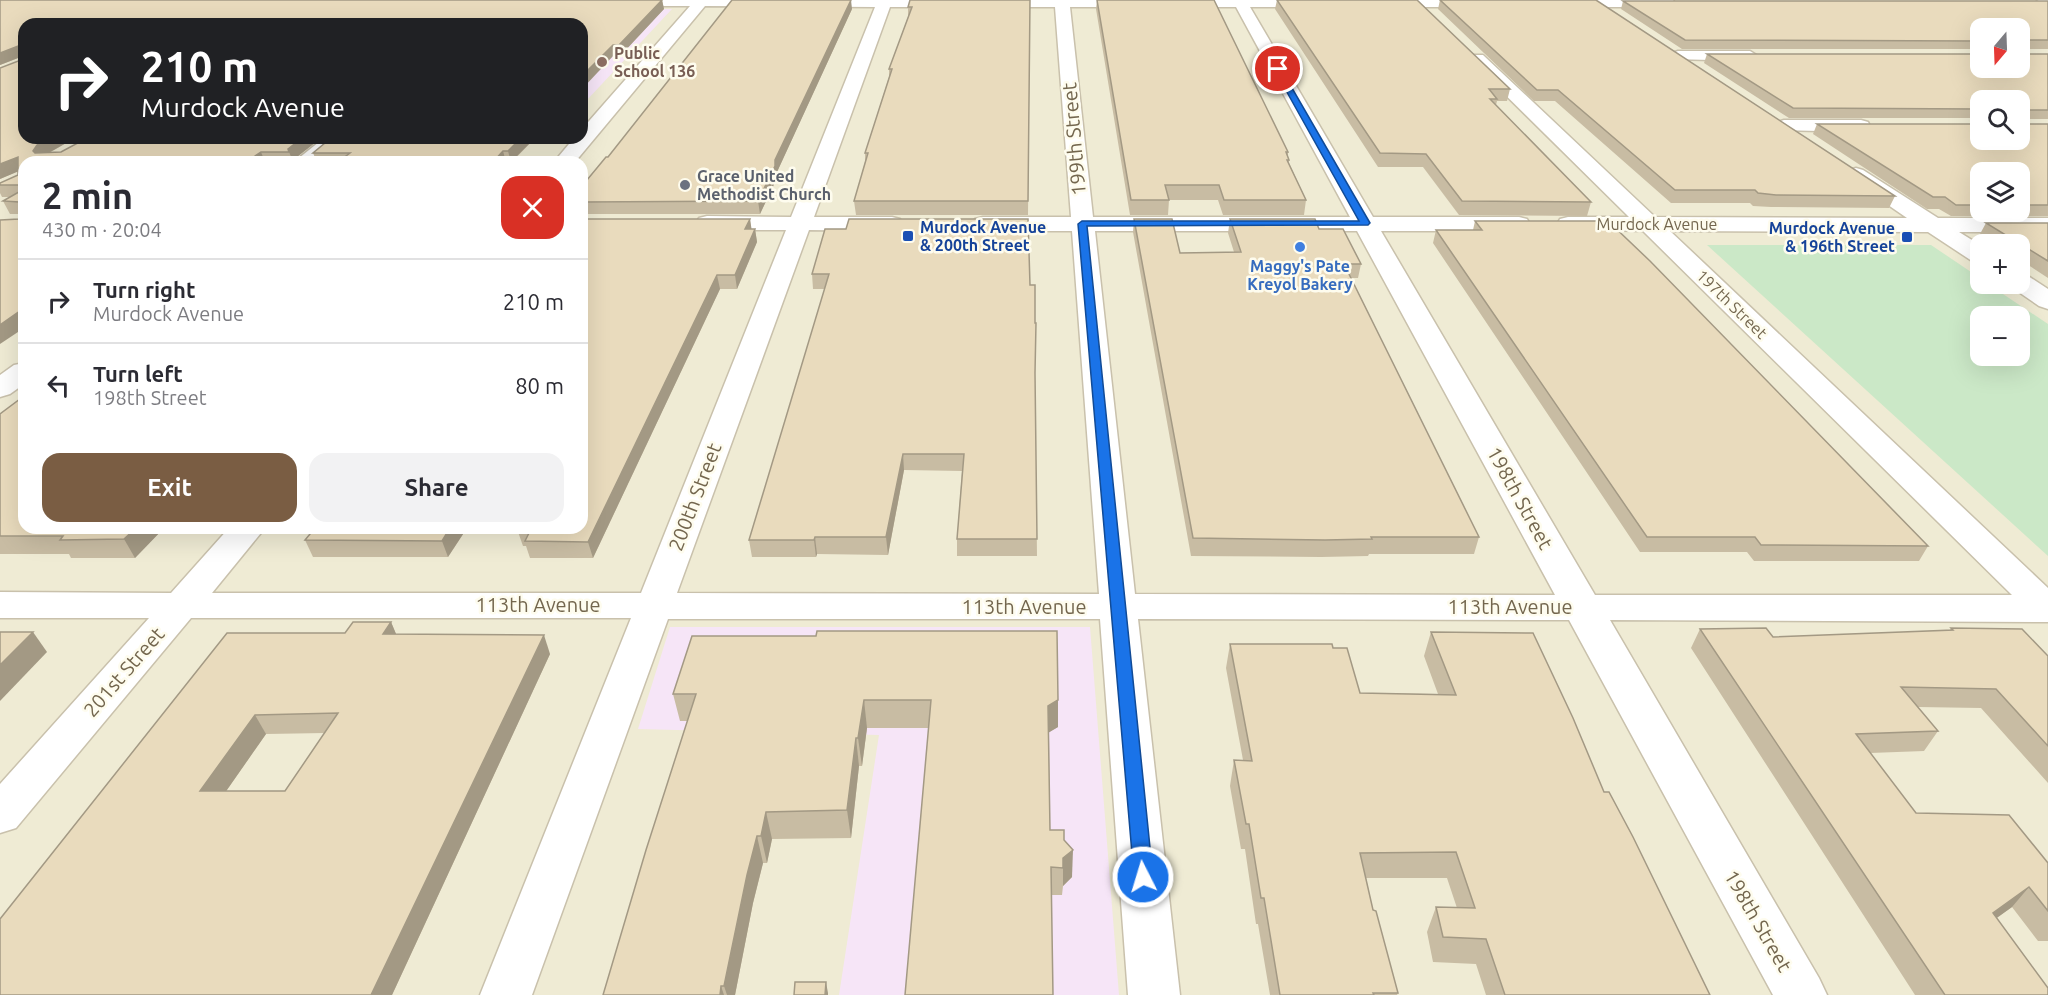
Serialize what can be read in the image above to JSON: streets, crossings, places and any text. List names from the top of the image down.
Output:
{
  "streets": {
    "street": [
      "199th Street",
      "Murdock Avenue",
      "197th Street",
      "200th Street",
      "198th Street",
      "113th Avenue",
      "201st Street"
    ]
  },
  "crossings": [
    ["199th Street", "Murdock Avenue"],
    ["199th Street", "113th Avenue"],
    ["Murdock Avenue", "197th Street"],
    ["Murdock Avenue", "198th Street"],
    ["197th Street", "113th Avenue"],
    ["200th Street", "113th Avenue"],
    ["198th Street", "113th Avenue"],
    ["113th Avenue", "201st Street"]
  ],
  "places": {
    "other": ["Public School 136", "Grace United Methodist Church", "Maggy's Pate Kreyol Bakery"],
    "transit": ["Murdock Avenue & 200th Street", "Murdock Avenue & 196th Street"]
  },
  "north": "bottom",
  "page": {
    "map_buttons": ["+", "−"],
    "turn": ["210 m", "Murdock Avenue"],
    "heading": ["2 min", "430 m · 20:04"],
    "list": [
      {
        "name": "Turn right",
        "note": "Murdock Avenue",
        "value": "210 m"
      },
      {
        "name": "Turn left",
        "note": "198th Street",
        "value": "80 m"
      }
    ],
    "buttons": ["Exit", "Share"]
  }
}
